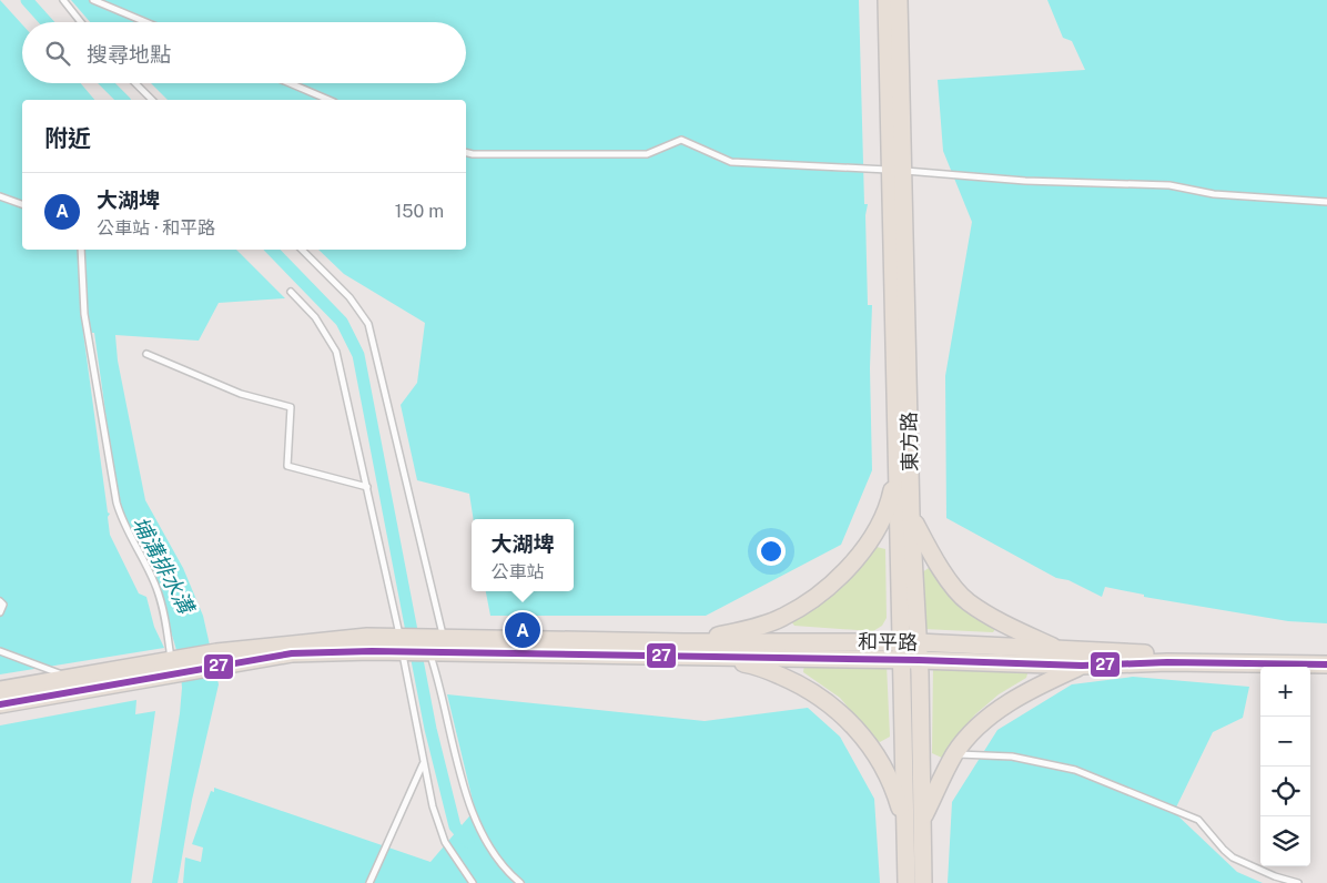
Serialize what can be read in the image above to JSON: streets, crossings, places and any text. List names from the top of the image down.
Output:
{
  "streets": {
    "main road": ["東方路", "和平路"]
  },
  "crossings": [
    ["東方路", "和平路"]
  ],
  "water": ["埔溝排水溝"],
  "lines": ["transit line 27"],
  "page": {
    "search": "搜尋地點",
    "heading": "附近",
    "list": [
      {
        "mark": "A",
        "name": "大湖埤",
        "note": "公車站 · 和平路",
        "value": "150 m"
      }
    ],
    "popup": ["大湖埤", "公車站"],
    "pins": "A",
    "map_buttons": ["+", "−"]
  }
}
